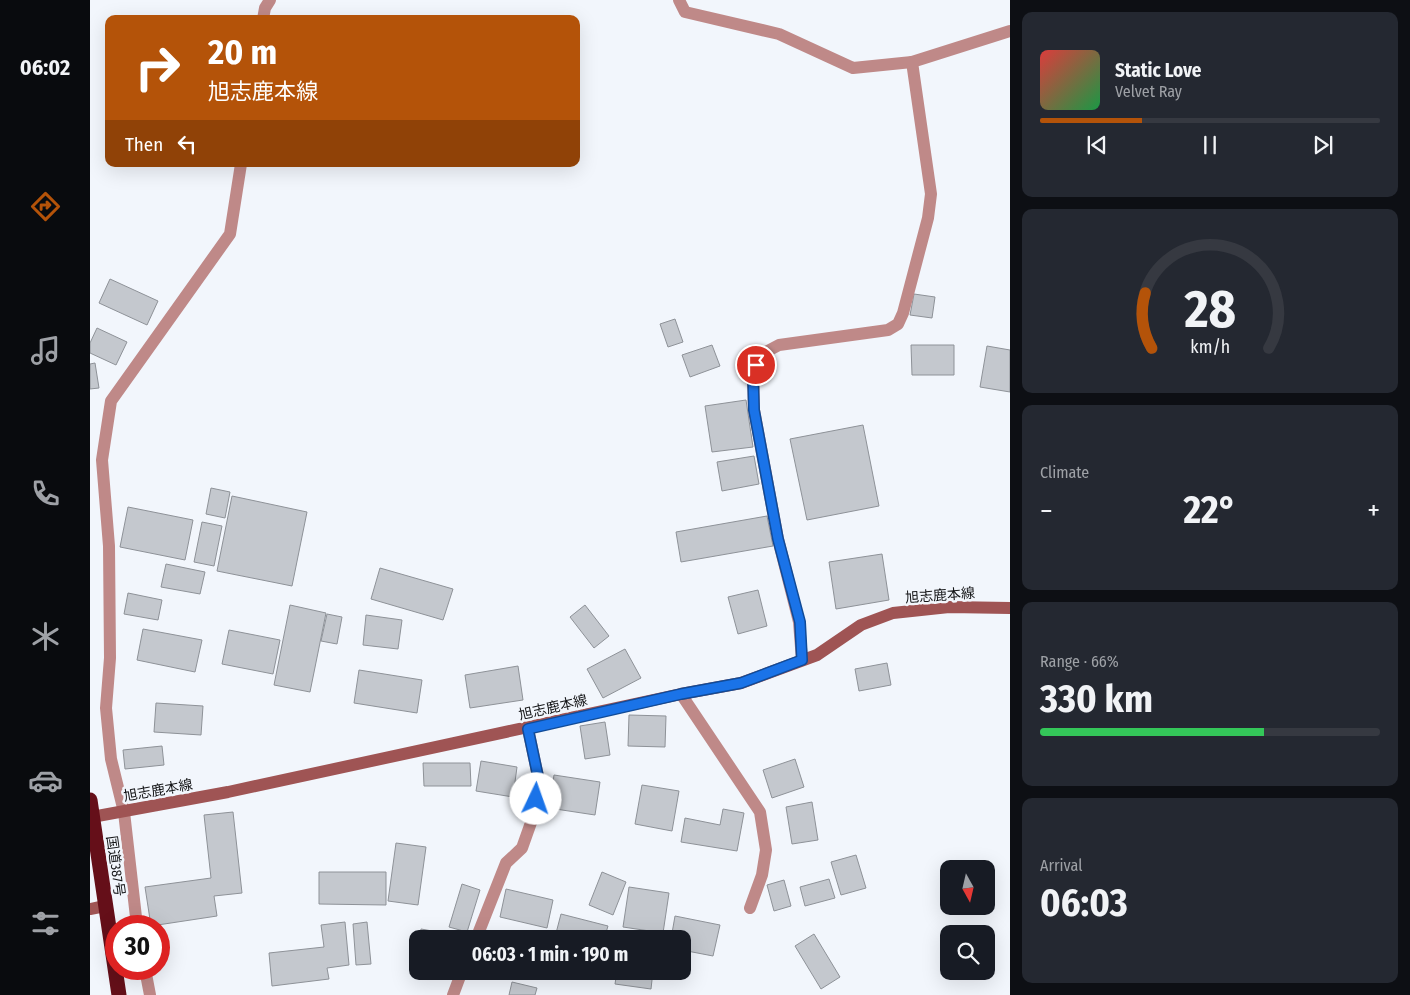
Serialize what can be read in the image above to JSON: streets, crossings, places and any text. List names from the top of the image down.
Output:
{
  "streets": {
    "highway": ["国道387号"],
    "main road": ["旭志鹿本線"]
  },
  "crossings": [
    ["旭志鹿本線", "国道387号"]
  ],
  "north": "bottom",
  "page": {
    "tabs": "06:02",
    "turn": ["20 m", "旭志鹿本線"],
    "song": ["Static Love", "Velvet Ray"],
    "then": "Then",
    "tile": [
      "Climate",
      ["Range · 66%", "330 km"],
      ["Arrival", "06:03"]
    ],
    "heat": ["−", "22°", "+"],
    "limit": "30",
    "trip": "06:03 · 1 min · 190 m",
    "gauge": ["28", "km/h"]
  }
}
